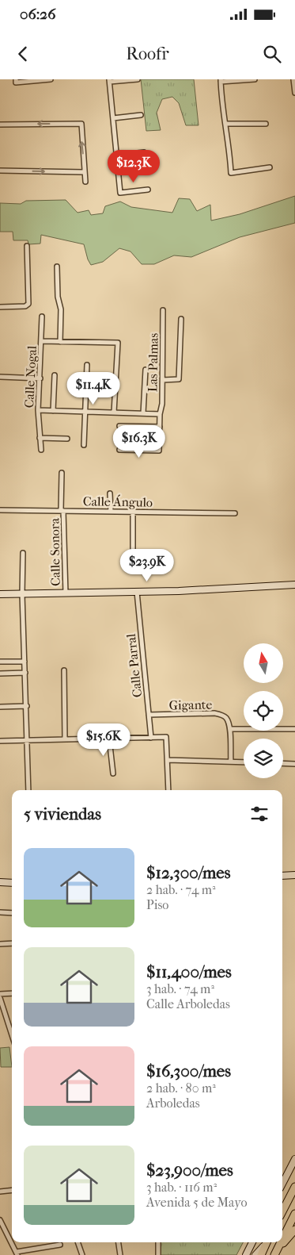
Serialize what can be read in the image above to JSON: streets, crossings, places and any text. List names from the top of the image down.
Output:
{
  "streets": {
    "street": [
      "Las Palmas",
      "Calle Nogal",
      "Calle Ángulo",
      "Calle Sonora",
      "Calle Parral",
      "Gigante"
    ]
  },
  "crossings": [
    ["Calle Ángulo", "Calle Sonora"],
    ["Calle Parral", "Gigante"]
  ],
  "north": "top",
  "page": {
    "status": "06:26",
    "header": "Roofr",
    "price": [
      "$12.3K",
      "$11.4K",
      "$16.3K",
      "$23.9K",
      "$15.6K"
    ],
    "heading": "5 viviendas",
    "list": [
      {
        "name": "$12,300/mes",
        "note": "2 hab. · 74 m² · Piso"
      },
      {
        "name": "$11,400/mes",
        "note": "3 hab. · 74 m² · Calle Arboledas"
      },
      {
        "name": "$16,300/mes",
        "note": "2 hab. · 80 m² · Arboledas"
      },
      {
        "name": "$23,900/mes",
        "note": "3 hab. · 116 m² · Avenida 5 de Mayo"
      }
    ]
  }
}
